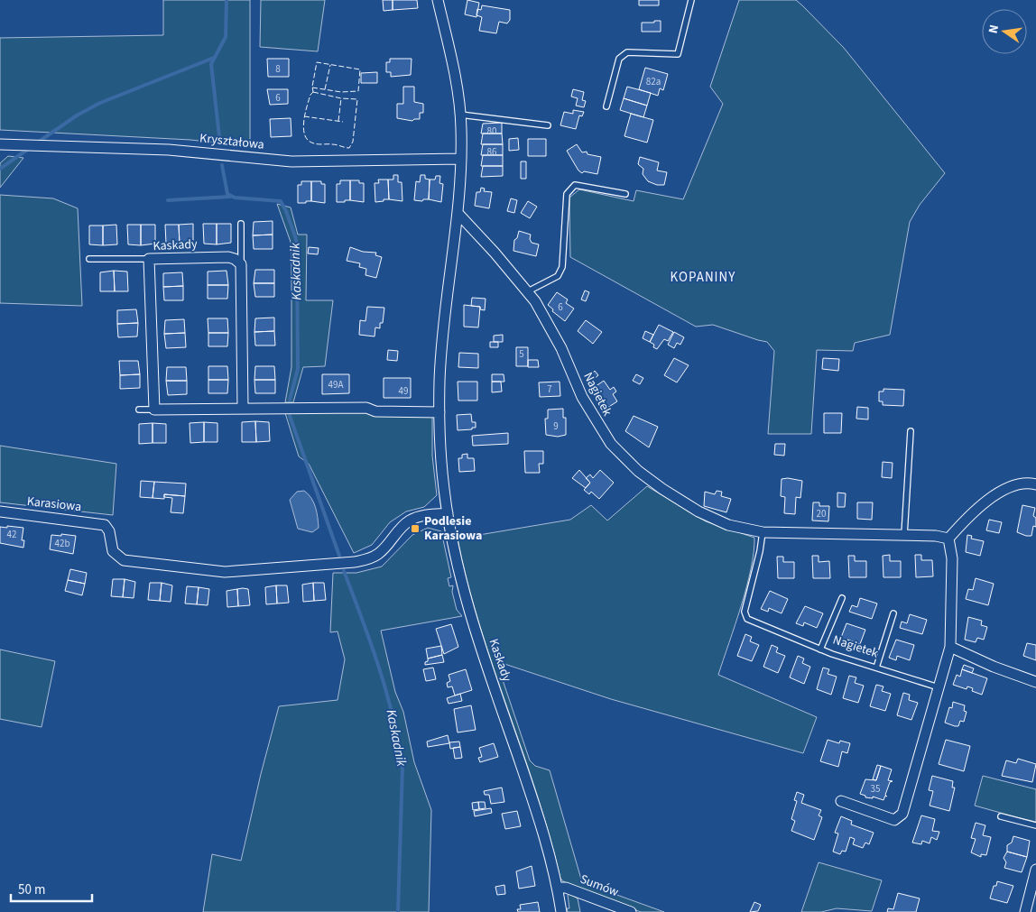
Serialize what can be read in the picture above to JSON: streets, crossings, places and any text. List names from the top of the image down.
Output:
{
  "streets": {
    "street": [
      "Kryształowa",
      "Kaskady",
      "Nagietek",
      "Karasiowa",
      "Sumów"
    ]
  },
  "crossings": [
    ["Kryształowa", "Kaskady"],
    ["Kaskady", "Nagietek"],
    ["Kaskady", "Karasiowa"],
    ["Kaskady", "Sumów"]
  ],
  "districts": ["KOPANINY"],
  "water": ["Kaskadnik"],
  "places": {
    "transit": ["Podlesie Karasiowa"]
  },
  "house_numbers": [
    "8",
    "82a",
    "6",
    "80",
    "86",
    "6",
    "5",
    "49A",
    "7",
    "49",
    "9",
    "20",
    "42",
    "42b",
    "35"
  ],
  "scale_bar": "50 m",
  "north": "left"
}
